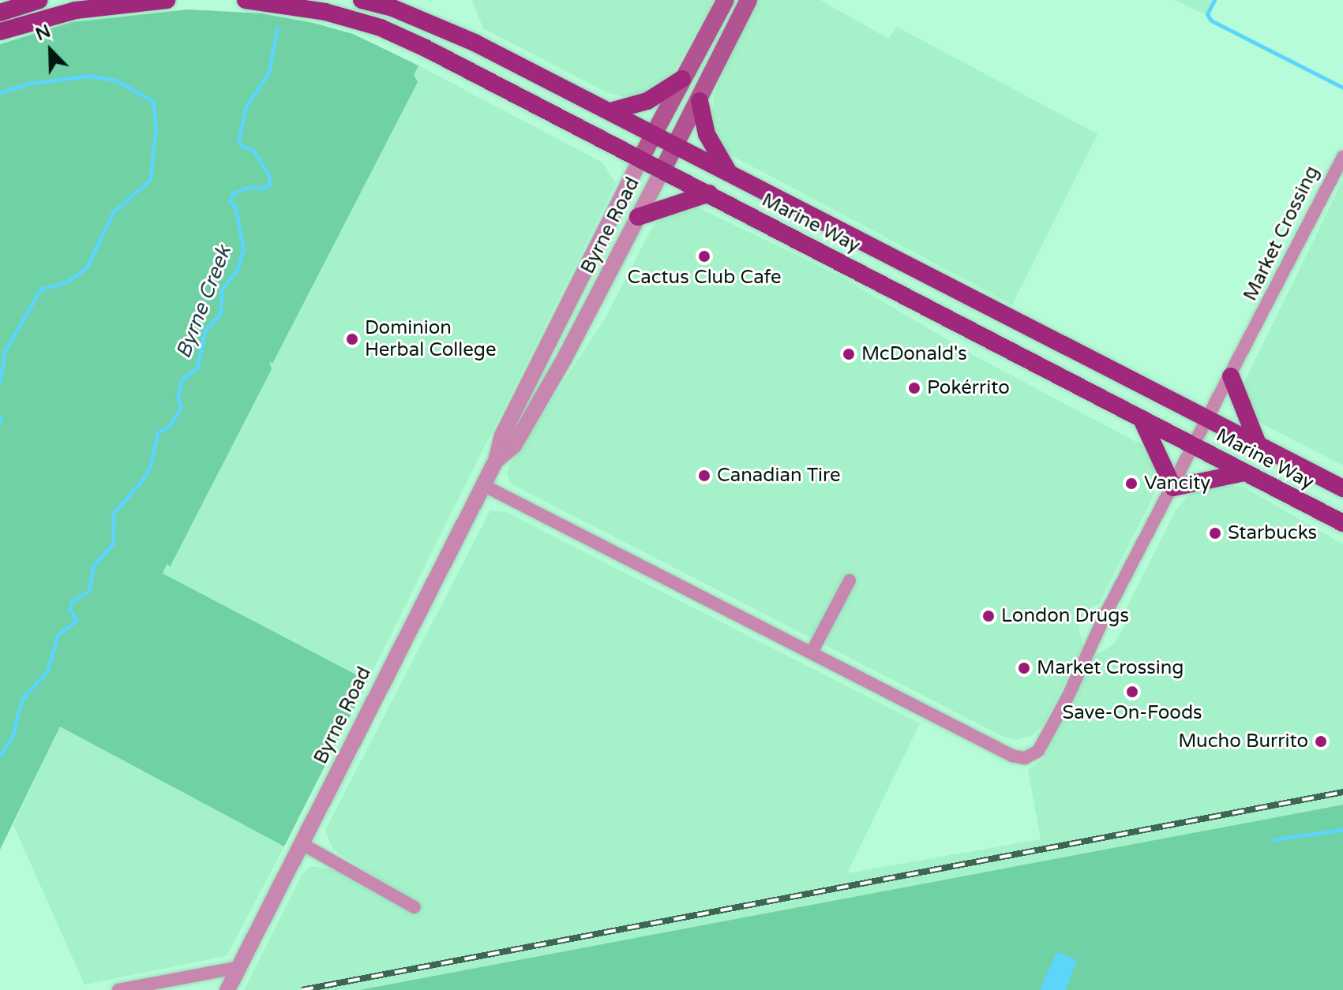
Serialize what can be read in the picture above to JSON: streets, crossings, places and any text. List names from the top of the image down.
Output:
{
  "streets": {
    "main road": ["Marine Way", "Byrne Road"],
    "street": ["Market Crossing"]
  },
  "crossings": [
    ["Marine Way", "Byrne Road"],
    ["Marine Way", "Market Crossing"],
    ["Byrne Road", "Market Crossing"]
  ],
  "water": ["Byrne Creek"],
  "places": [
    "Cactus Club Cafe",
    "Dominion Herbal College",
    "McDonald's",
    "Pokérrito",
    "Canadian Tire",
    "Vancity",
    "Starbucks",
    "London Drugs",
    "Market Crossing",
    "Save-On-Foods",
    "Mucho Burrito"
  ],
  "north": "top left"
}
